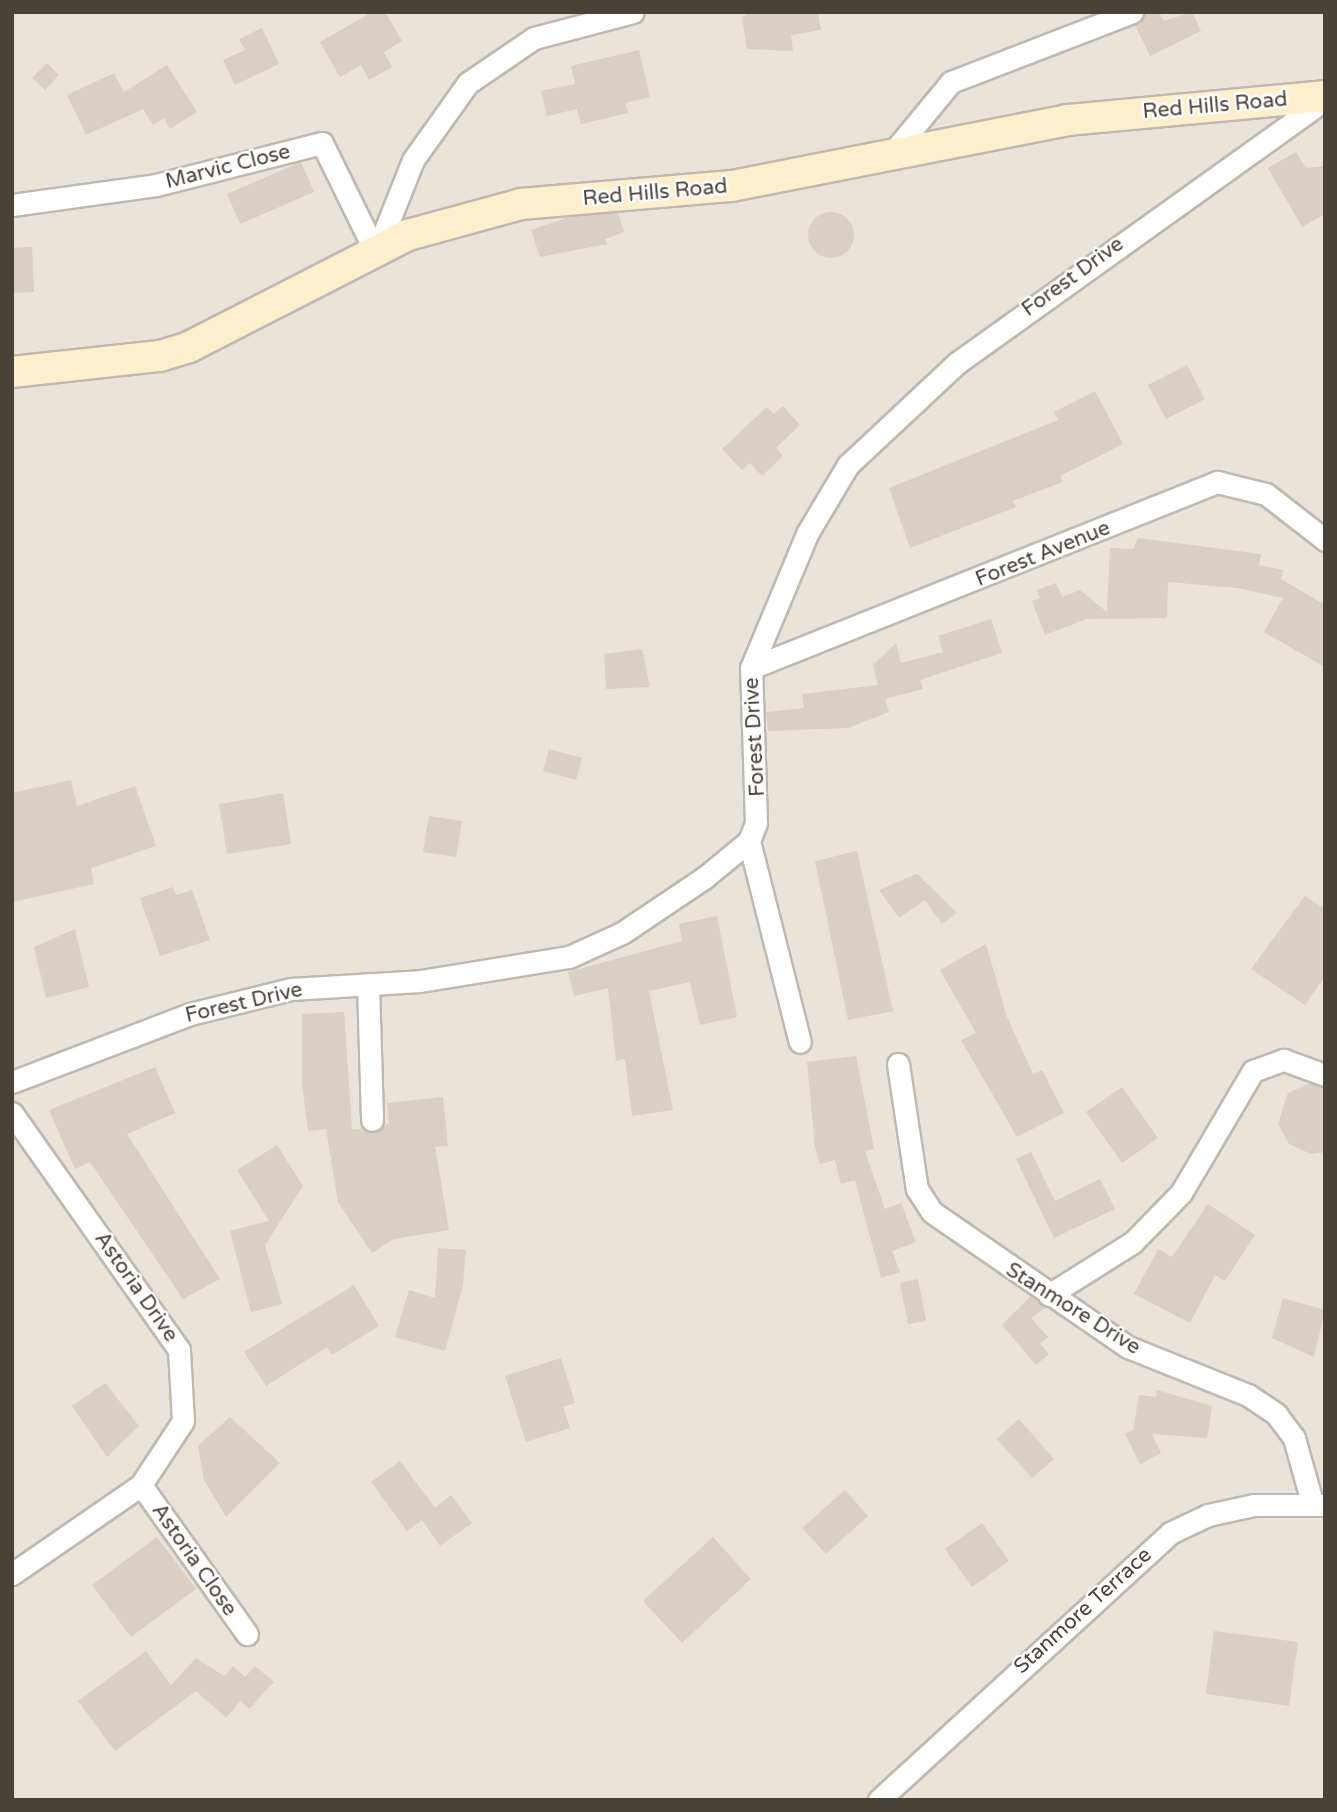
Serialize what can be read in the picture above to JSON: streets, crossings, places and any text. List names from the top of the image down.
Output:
{
  "streets": {
    "main road": ["Red Hills Road"],
    "street": [
      "Marvic Close",
      "Forest Drive",
      "Forest Avenue",
      "Astoria Drive",
      "Stanmore Drive",
      "Astoria Close",
      "Stanmore Terrace"
    ]
  },
  "crossings": [
    ["Red Hills Road", "Marvic Close"],
    ["Red Hills Road", "Forest Drive"],
    ["Forest Drive", "Forest Avenue"],
    ["Astoria Drive", "Astoria Close"],
    ["Stanmore Drive", "Stanmore Terrace"]
  ]
}
